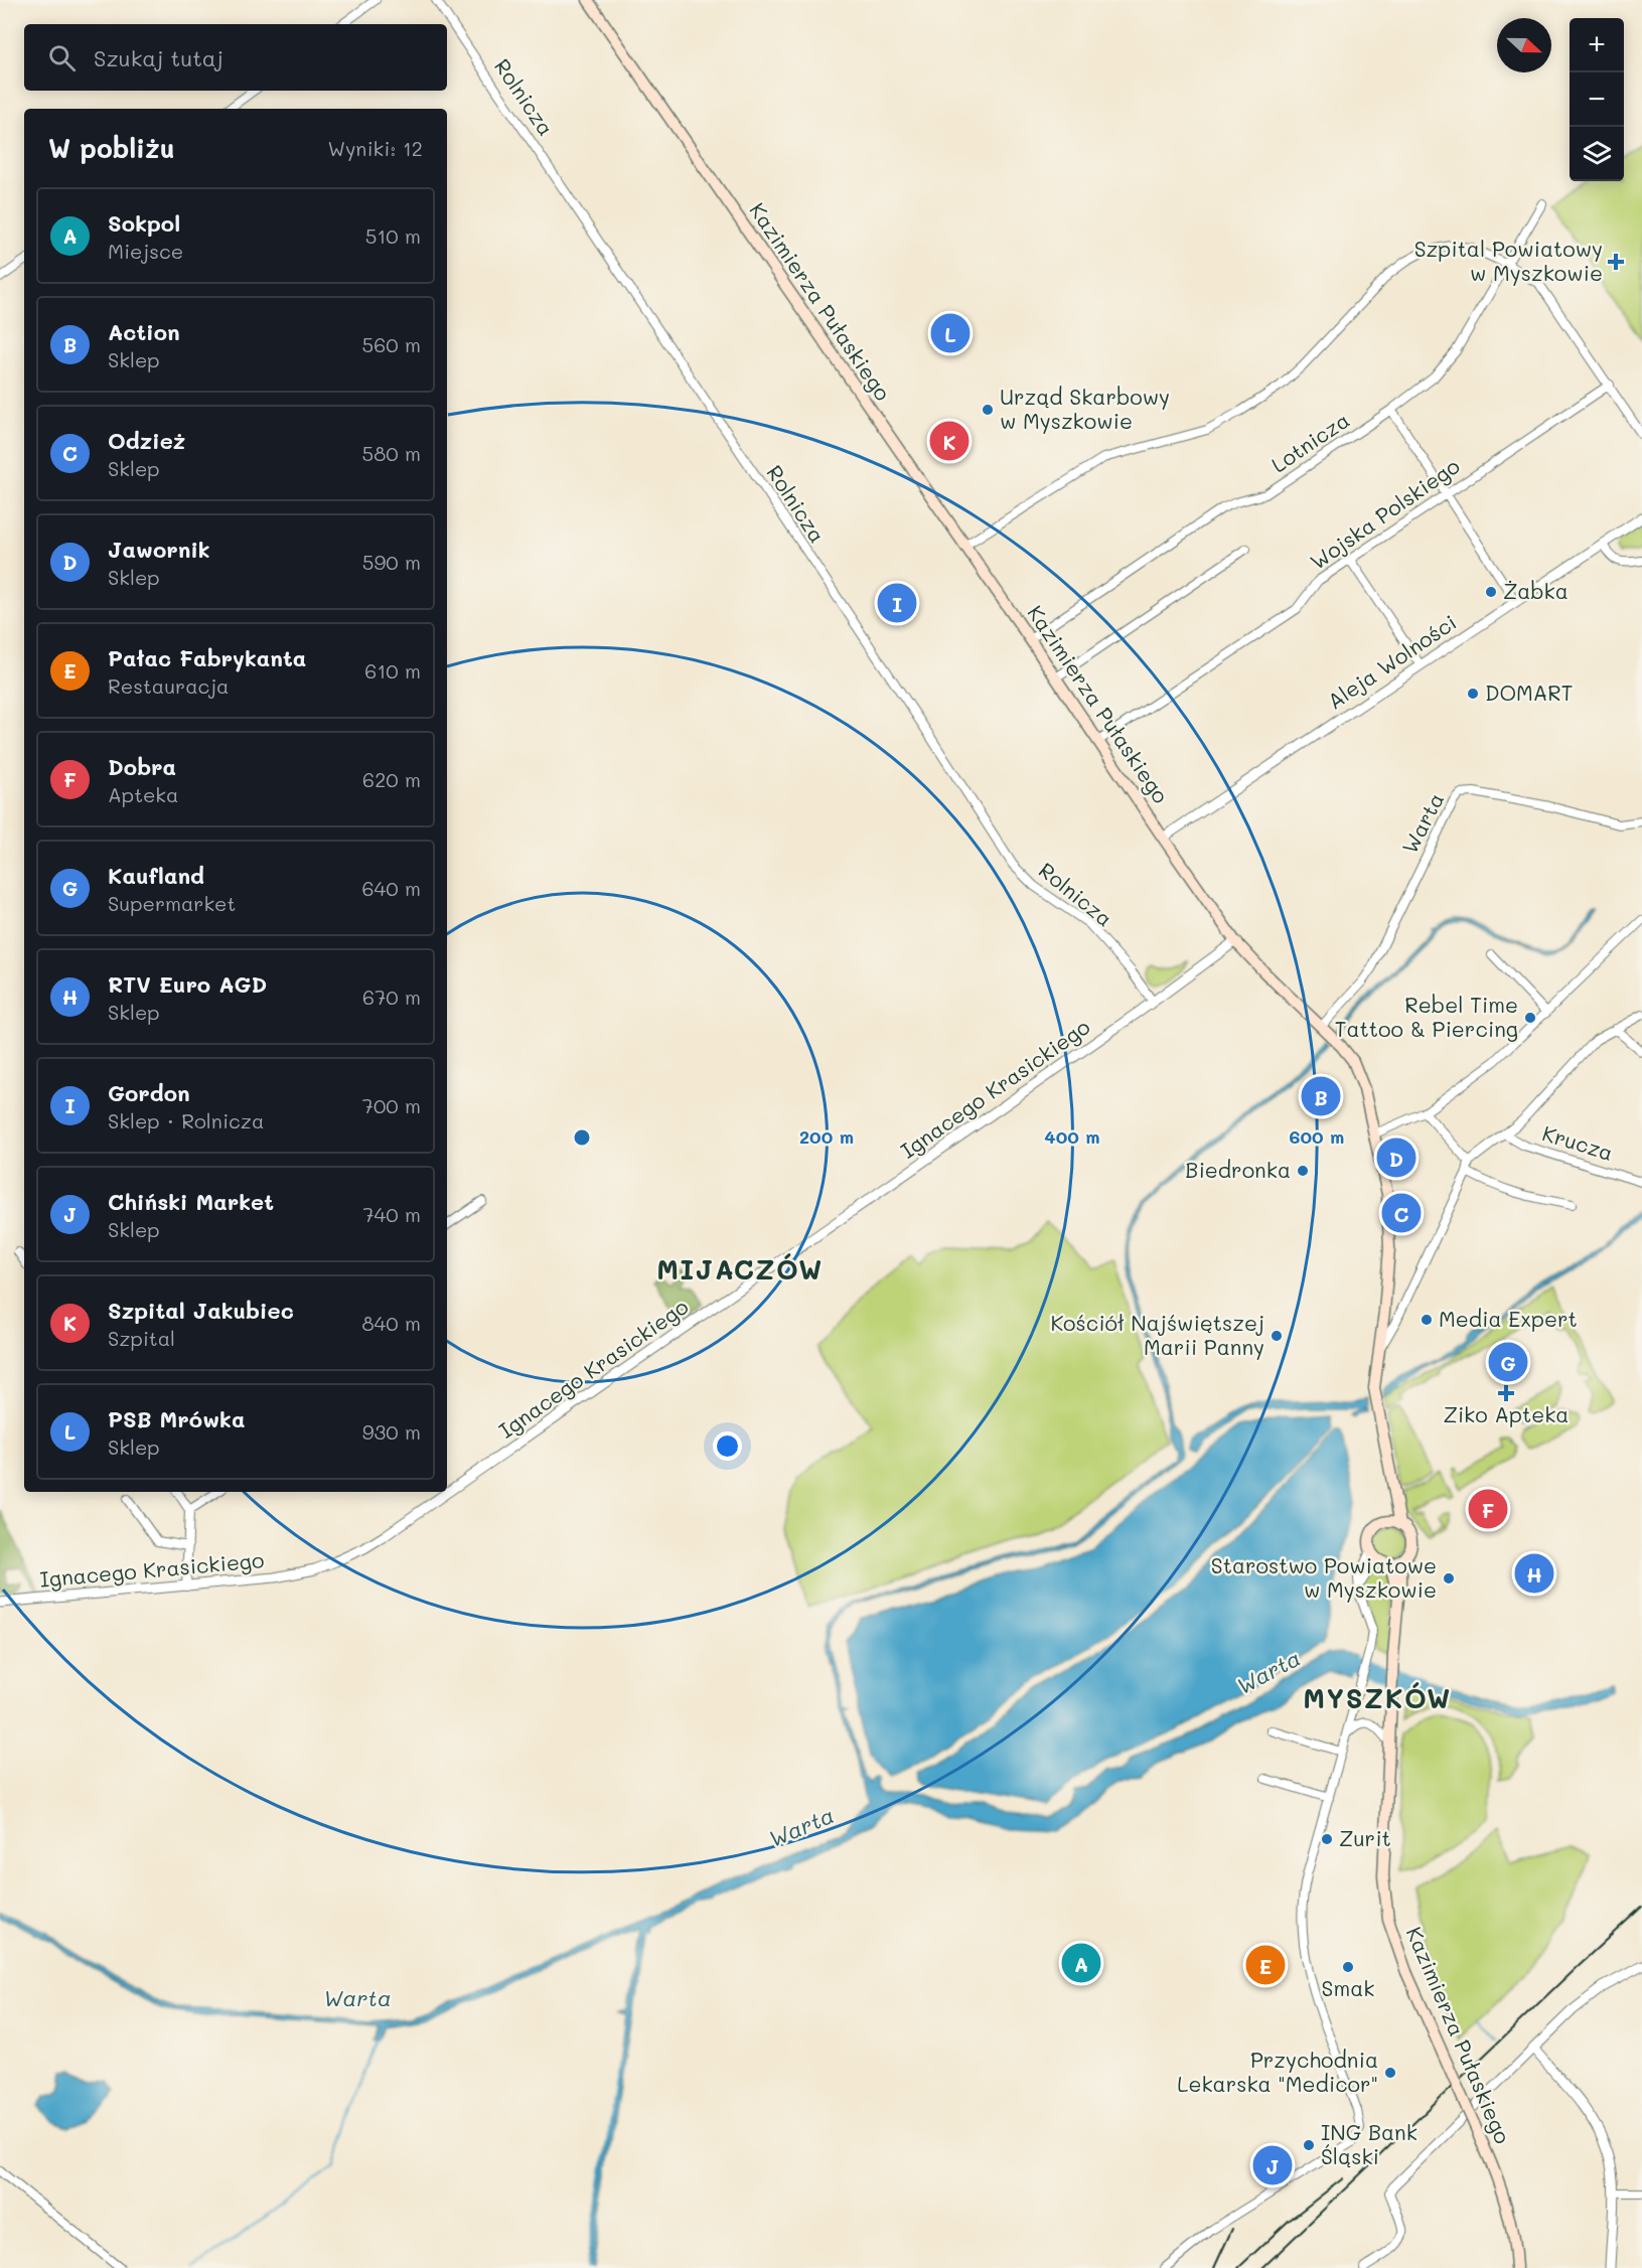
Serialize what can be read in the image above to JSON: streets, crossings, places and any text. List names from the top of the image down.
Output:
{
  "streets": {
    "main road": ["Kazimierza Pułaskiego"],
    "street": [
      "Rolnicza",
      "Lotnicza",
      "Wojska Polskiego",
      "Aleja Wolności",
      "Warta",
      "Ignacego Krasickiego",
      "Krucza"
    ]
  },
  "crossings": [
    ["Rolnicza", "Ignacego Krasickiego"],
    ["Kazimierza Pułaskiego", "Lotnicza"],
    ["Kazimierza Pułaskiego", "Wojska Polskiego"],
    ["Kazimierza Pułaskiego", "Aleja Wolności"],
    ["Kazimierza Pułaskiego", "Warta"],
    ["Kazimierza Pułaskiego", "Ignacego Krasickiego"]
  ],
  "districts": ["MIJACZÓW", "MYSZKÓW"],
  "water": ["Warta"],
  "places": {
    "health": ["Szpital Powiatowy w Myszkowie", "Ziko Apteka"],
    "other": [
      "Urząd Skarbowy w Myszkowie",
      "Żabka",
      "DOMART",
      "Rebel Time Tattoo & Piercing",
      "Biedronka",
      "Media Expert",
      "Kościół Najświętszej Marii Panny",
      "Starostwo Powiatowe w Myszkowie",
      "Zurit",
      "Smak",
      "Przychodnia Lekarska \"Medicor\"",
      "ING Bank Śląski"
    ]
  },
  "north": "right",
  "page": {
    "map_buttons": ["+", "−"],
    "search": "Szukaj tutaj",
    "heading": ["W pobliżu", "Wyniki: 12"],
    "list": [
      {
        "mark": "A",
        "name": "Sokpol",
        "note": "Miejsce",
        "value": "510 m"
      },
      {
        "mark": "B",
        "name": "Action",
        "note": "Sklep",
        "value": "560 m"
      },
      {
        "mark": "C",
        "name": "Odzież",
        "note": "Sklep",
        "value": "580 m"
      },
      {
        "mark": "D",
        "name": "Jawornik",
        "note": "Sklep",
        "value": "590 m"
      },
      {
        "mark": "E",
        "name": "Pałac Fabrykanta",
        "note": "Restauracja",
        "value": "610 m"
      },
      {
        "mark": "F",
        "name": "Dobra",
        "note": "Apteka",
        "value": "620 m"
      },
      {
        "mark": "G",
        "name": "Kaufland",
        "note": "Supermarket",
        "value": "640 m"
      },
      {
        "mark": "H",
        "name": "RTV Euro AGD",
        "note": "Sklep",
        "value": "670 m"
      },
      {
        "mark": "I",
        "name": "Gordon",
        "note": "Sklep · Rolnicza",
        "value": "700 m"
      },
      {
        "mark": "J",
        "name": "Chiński Market",
        "note": "Sklep",
        "value": "740 m"
      },
      {
        "mark": "K",
        "name": "Szpital Jakubiec",
        "note": "Szpital",
        "value": "840 m"
      },
      {
        "mark": "L",
        "name": "PSB Mrówka",
        "note": "Sklep",
        "value": "930 m"
      }
    ],
    "pins": [
      "L",
      "K",
      "I",
      "B",
      "D",
      "C",
      "G",
      "F",
      "H",
      "A",
      "E",
      "J"
    ]
  },
  "rings": ["200 m", "400 m", "600 m"]
}
